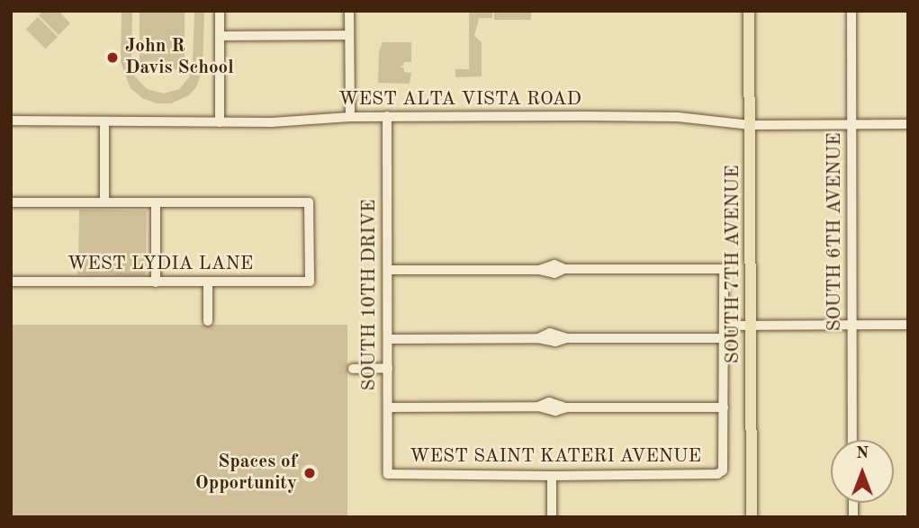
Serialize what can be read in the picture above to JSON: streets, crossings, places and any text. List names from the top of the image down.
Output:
{
  "streets": {
    "main road": ["SOUTH 7TH AVENUE"],
    "street": [
      "WEST ALTA VISTA ROAD",
      "SOUTH 6TH AVENUE",
      "WEST LYDIA LANE",
      "SOUTH 10TH DRIVE",
      "WEST SAINT KATERI AVENUE"
    ]
  },
  "crossings": [
    ["WEST ALTA VISTA ROAD", "SOUTH 6TH AVENUE"],
    ["WEST ALTA VISTA ROAD", "SOUTH 7TH AVENUE"],
    ["WEST ALTA VISTA ROAD", "SOUTH 10TH DRIVE"],
    ["SOUTH 10TH DRIVE", "WEST SAINT KATERI AVENUE"]
  ],
  "places": ["John R Davis School", "Spaces of Opportunity"],
  "north": "top"
}
